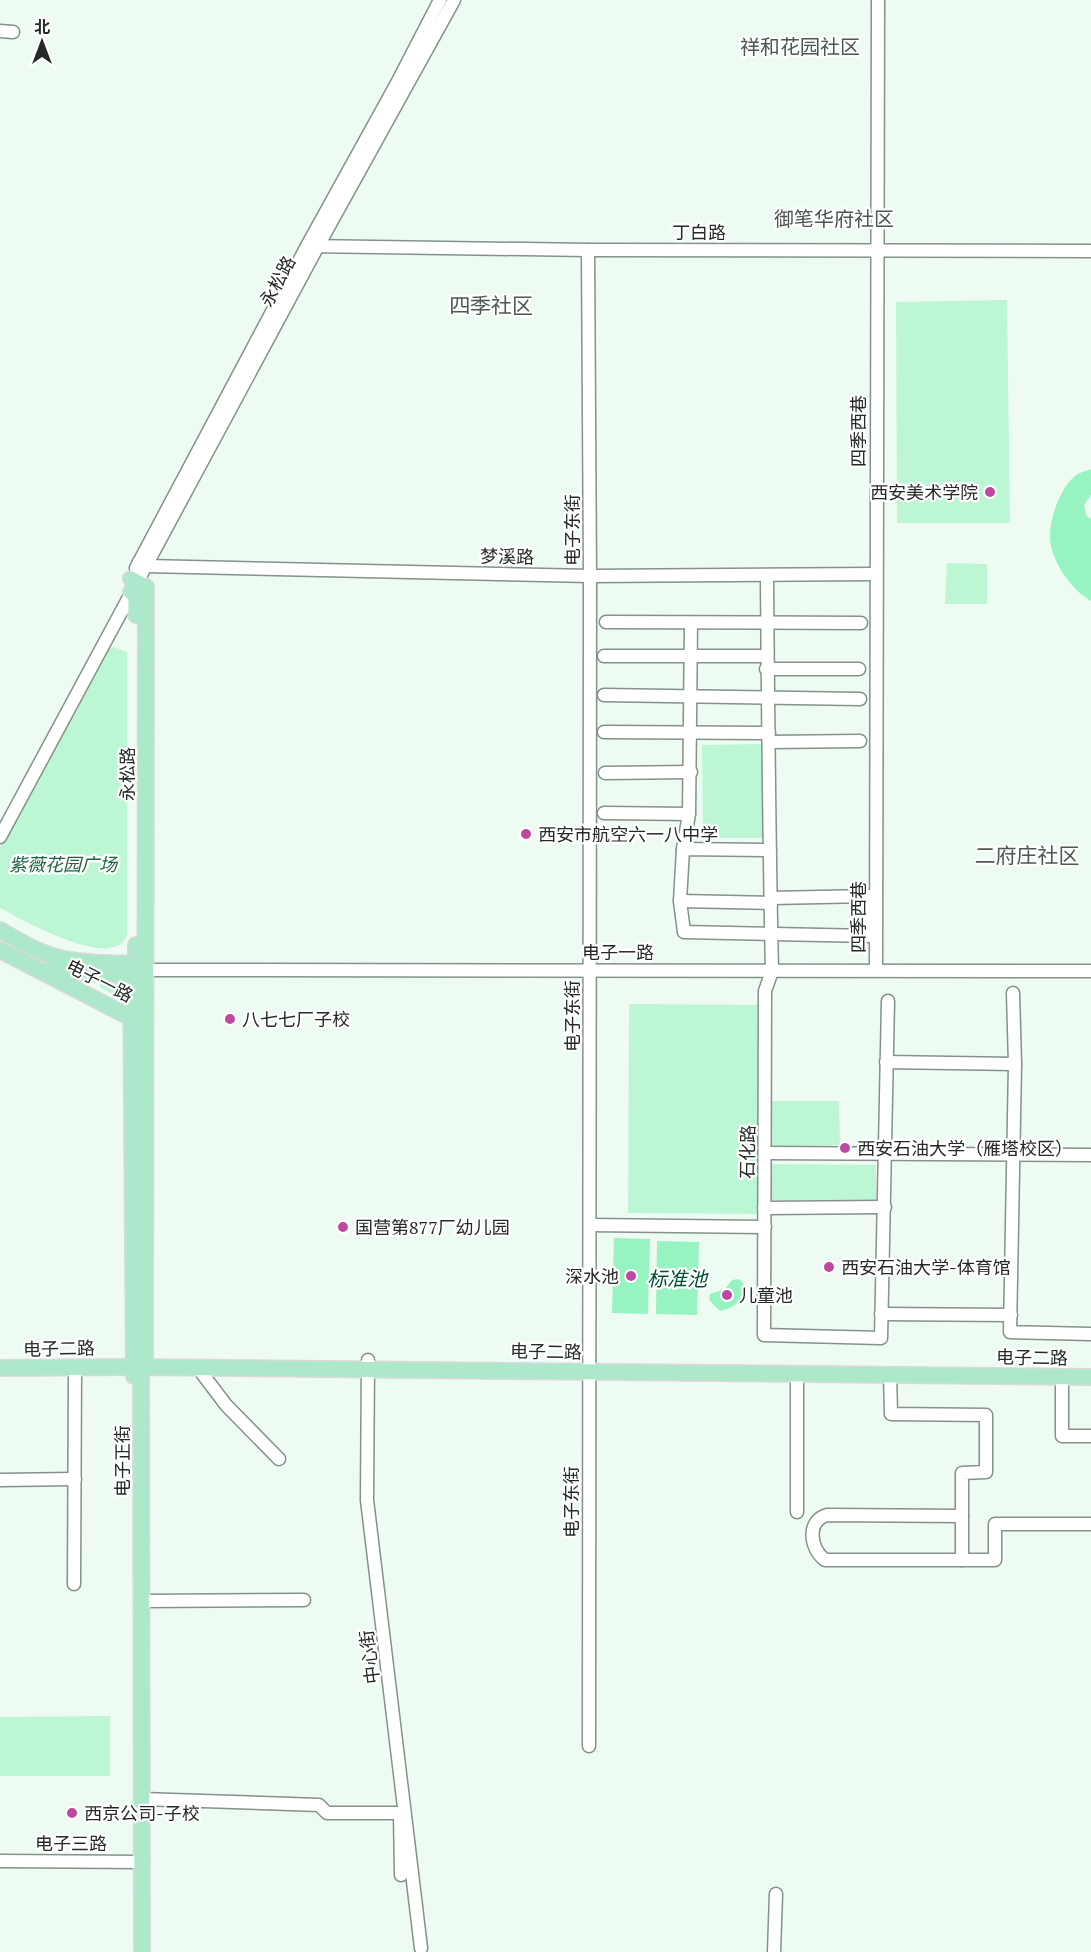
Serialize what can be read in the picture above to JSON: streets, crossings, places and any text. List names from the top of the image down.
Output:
{
  "streets": {
    "main road": [
      "永松路",
      "电子一路",
      "电子二路",
      "电子正街"
    ],
    "street": [
      "丁白路",
      "四季西巷",
      "电子东街",
      "梦溪路",
      "石化路",
      "中心街",
      "电子三路"
    ]
  },
  "crossings": [
    ["丁白路", "永松路"],
    ["丁白路", "四季西巷"],
    ["丁白路", "电子东街"],
    ["永松路", "梦溪路"],
    ["永松路", "电子一路"],
    ["永松路", "电子正街"],
    ["四季西巷", "梦溪路"],
    ["四季西巷", "电子一路"],
    ["电子东街", "梦溪路"],
    ["电子东街", "电子一路"],
    ["电子东街", "电子二路"],
    ["梦溪路", "石化路"],
    ["电子一路", "石化路"],
    ["电子一路", "电子正街"],
    ["电子二路", "电子正街"],
    ["电子二路", "中心街"],
    ["电子正街", "电子三路"]
  ],
  "districts": [
    "祥和花园社区",
    "御笔华府社区",
    "四季社区",
    "二府庄社区"
  ],
  "water": ["标准池"],
  "parks": ["紫薇花园广场"],
  "places": [
    "西安美术学院",
    "西安市航空六一八中学",
    "八七七厂子校",
    "西安石油大学（雁塔校区）",
    "国营第877厂幼儿园",
    "西安石油大学-体育馆",
    "深水池",
    "儿童池",
    "西京公司-子校"
  ],
  "north": "top"
}
